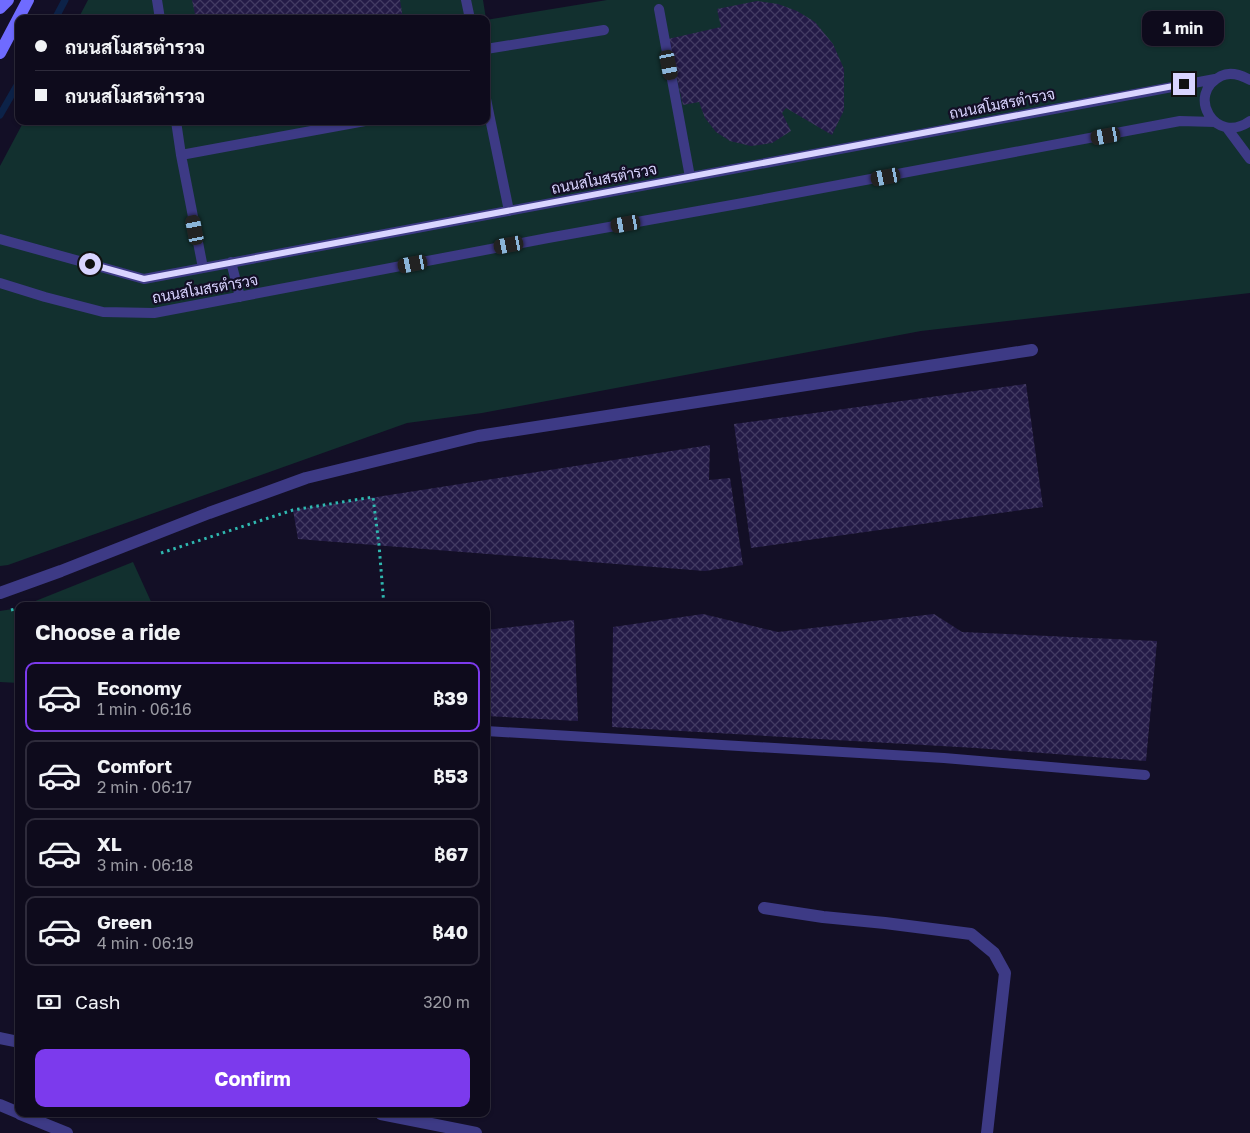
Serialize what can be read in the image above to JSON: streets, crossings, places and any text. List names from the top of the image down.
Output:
{
  "streets": {
    "lane": ["ถนนสโมสรตำรวจ"]
  },
  "page": {
    "bubble": "1 min",
    "banner": ["ถนนสโมสรตำรวจ", "ถนนสโมสรตำรวจ"],
    "heading": "Choose a ride",
    "list": [
      {
        "name": "Economy",
        "note": "1 min · 06:16",
        "value": "฿39"
      },
      {
        "name": "Comfort",
        "note": "2 min · 06:17",
        "value": "฿53"
      },
      {
        "name": "XL",
        "note": "3 min · 06:18",
        "value": "฿67"
      },
      {
        "name": "Green",
        "note": "4 min · 06:19",
        "value": "฿40"
      }
    ],
    "pay": ["Cash", "320 m"],
    "buttons": "Confirm"
  }
}
